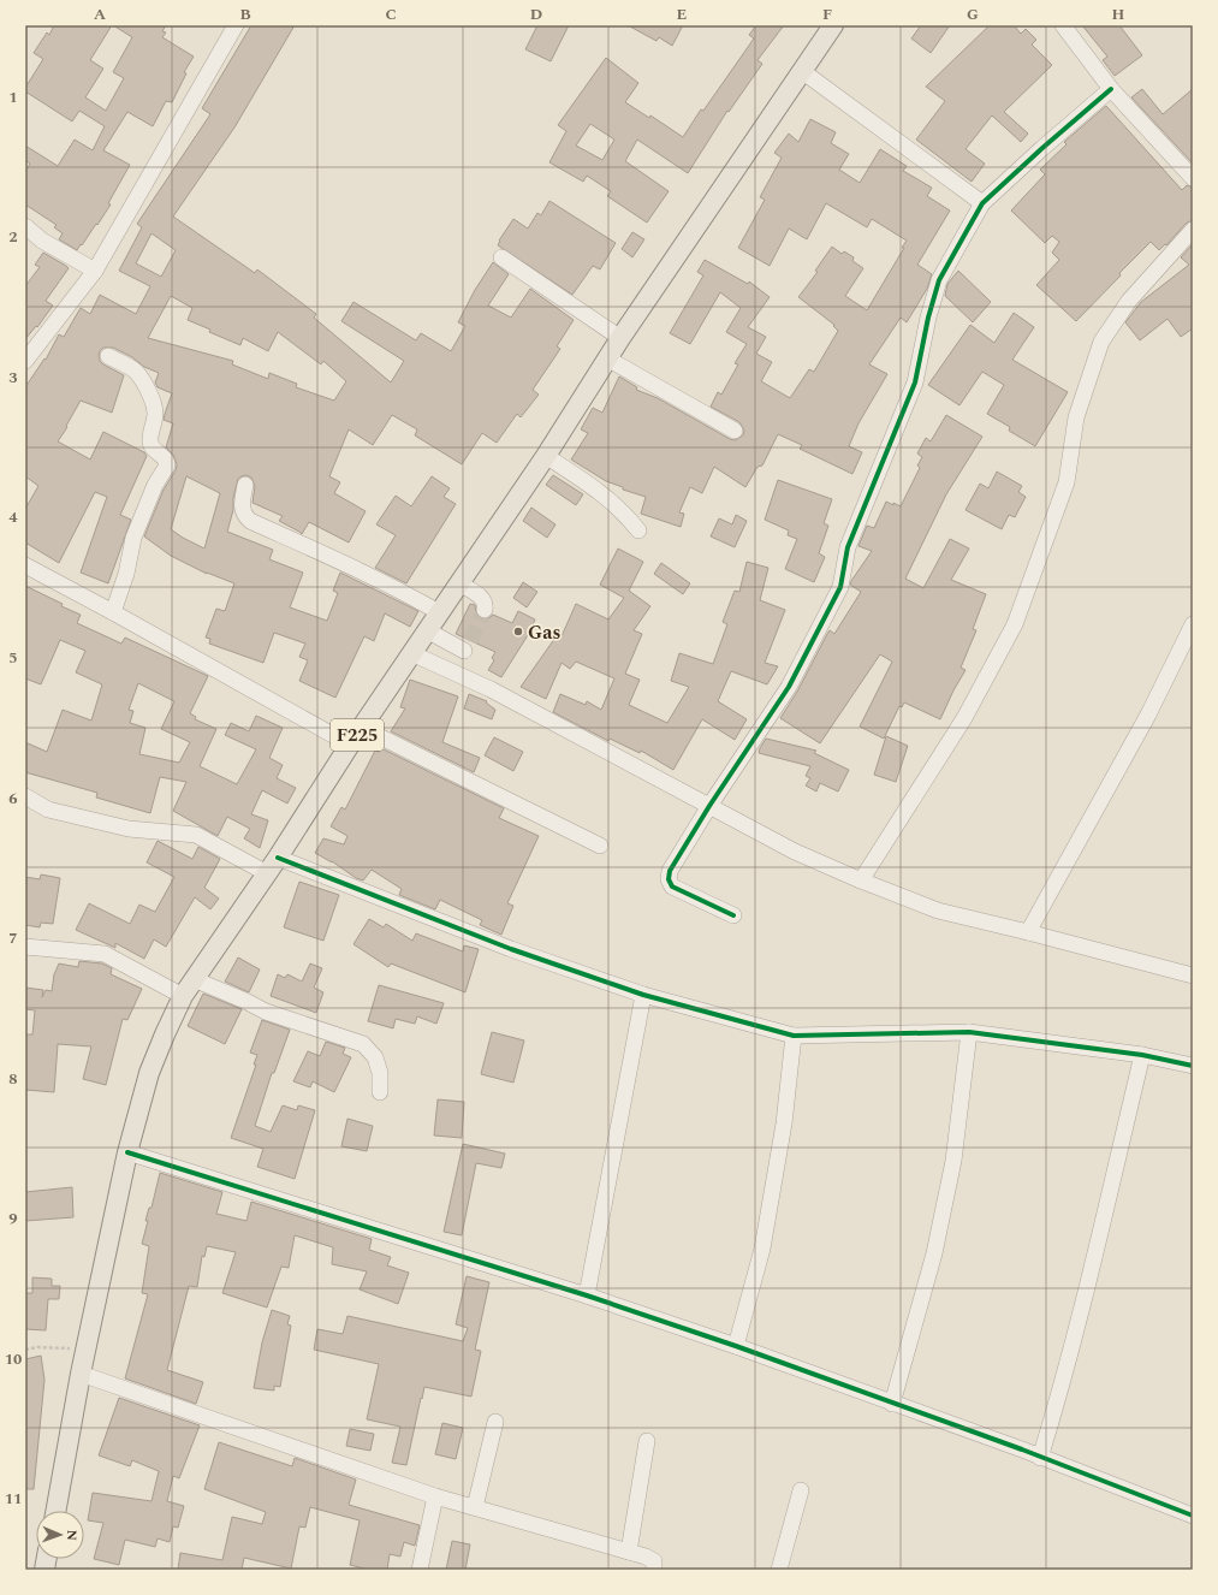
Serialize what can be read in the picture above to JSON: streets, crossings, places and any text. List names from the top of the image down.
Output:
{
  "streets": {
    "main road": ["F225"]
  },
  "places": ["Gas"],
  "north": "right",
  "grid": {
    "columns": [
      "A",
      "B",
      "C",
      "D",
      "E",
      "F",
      "G",
      "H"
    ],
    "rows": [
      "1",
      "2",
      "3",
      "4",
      "5",
      "6",
      "7",
      "8",
      "9",
      "10",
      "11"
    ]
  }
}
